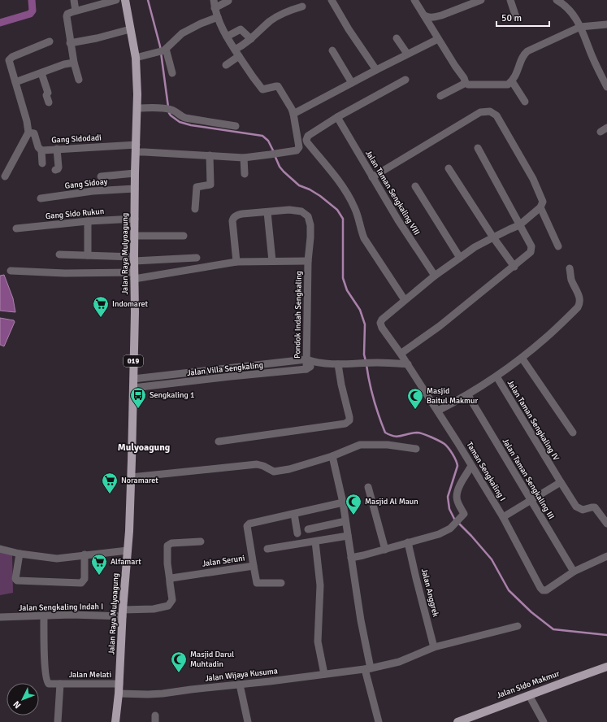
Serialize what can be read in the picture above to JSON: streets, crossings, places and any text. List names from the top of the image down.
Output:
{
  "streets": {
    "main road": ["Jalan Raya Mulyoagung", "019", "Jalan Sido Makmur"],
    "street": [
      "Gang Sidodadi",
      "Gang Sidoay",
      "Jalan Taman Sengkaling VIII",
      "Gang Sido Rukun",
      "Pondok Indah Sengkaling",
      "Jalan Villa Sengkaling",
      "Jalan Taman Sengkaling IV",
      "Taman Sengkaling I",
      "Jalan Taman Sengkaling III",
      "Jalan Seruni",
      "Jalan Anggrek",
      "Jalan Sengkaling Indah I",
      "Jalan Melati",
      "Jalan Wijaya Kusuma"
    ]
  },
  "crossings": [
    ["Gang Sidodadi", "Jalan Raya Mulyoagung"],
    ["Gang Sidoay", "Jalan Raya Mulyoagung"],
    ["Gang Sido Rukun", "Jalan Raya Mulyoagung"],
    ["Jalan Raya Mulyoagung", "Pondok Indah Sengkaling"],
    ["Jalan Raya Mulyoagung", "Jalan Villa Sengkaling"],
    ["Jalan Raya Mulyoagung", "Jalan Sengkaling Indah I"],
    ["Jalan Raya Mulyoagung", "Jalan Melati"],
    ["Jalan Raya Mulyoagung", "Jalan Wijaya Kusuma"],
    ["Pondok Indah Sengkaling", "Jalan Villa Sengkaling"],
    ["Jalan Villa Sengkaling", "Taman Sengkaling I"],
    ["Taman Sengkaling I", "Jalan Taman Sengkaling III"],
    ["Jalan Anggrek", "Jalan Wijaya Kusuma"]
  ],
  "districts": ["Mulyoagung"],
  "places": {
    "supermarket": ["Indomaret", "Noramaret", "Alfamart"],
    "bus stop": ["Sengkaling 1"],
    "mosque": ["Masjid Baitul Makmur", "Masjid Al Maun", "Masjid Darul Muhtadin"]
  },
  "scale_bar": "50 m",
  "north": "bottom left"
}
